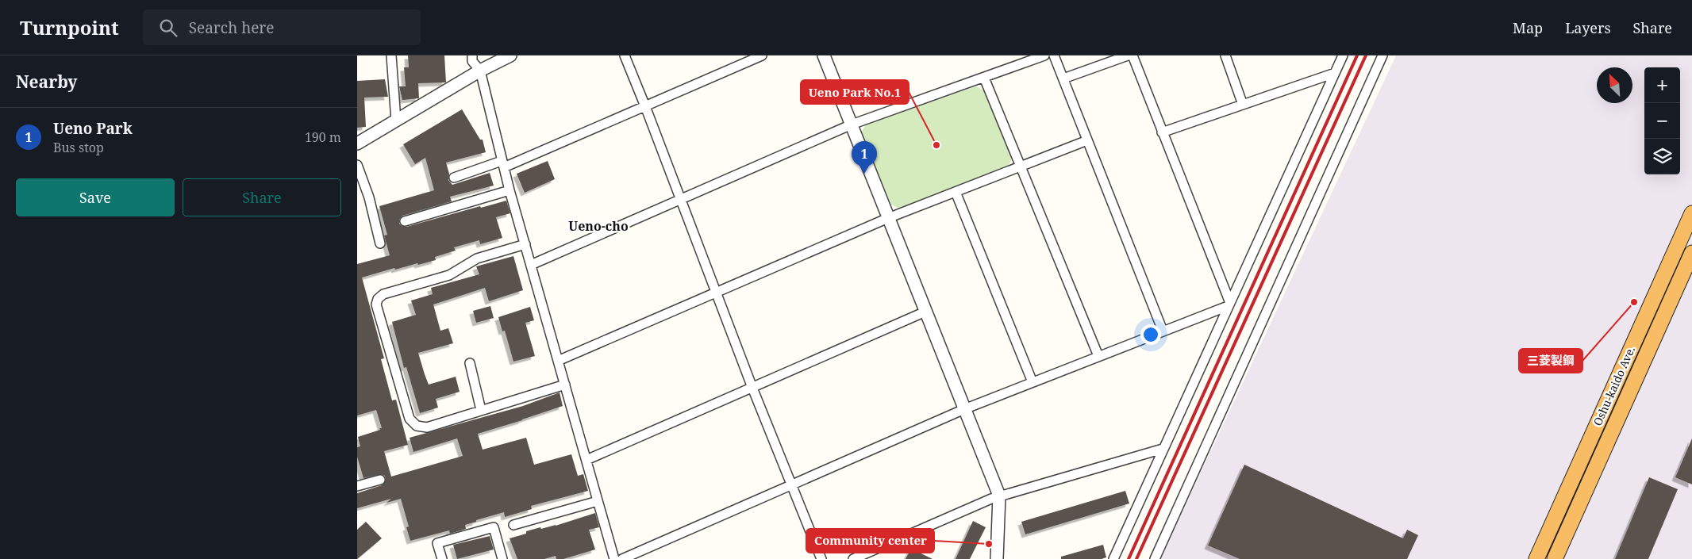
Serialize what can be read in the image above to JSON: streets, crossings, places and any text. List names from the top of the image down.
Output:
{
  "streets": {
    "highway": ["Oshu-kaido Ave."]
  },
  "districts": ["Ueno-cho"],
  "places": ["Ueno Park No.1", "三菱製鋼", "Community center"],
  "north": "top left",
  "page": {
    "header": "Turnpoint",
    "search": "Search here",
    "nav": ["Map", "Layers", "Share"],
    "heading": "Nearby",
    "map_buttons": ["+", "−"],
    "list": [
      {
        "mark": "1",
        "name": "Ueno Park",
        "note": "Bus stop",
        "value": "190 m"
      }
    ],
    "pins": "1",
    "buttons": ["Save", "Share"]
  }
}
